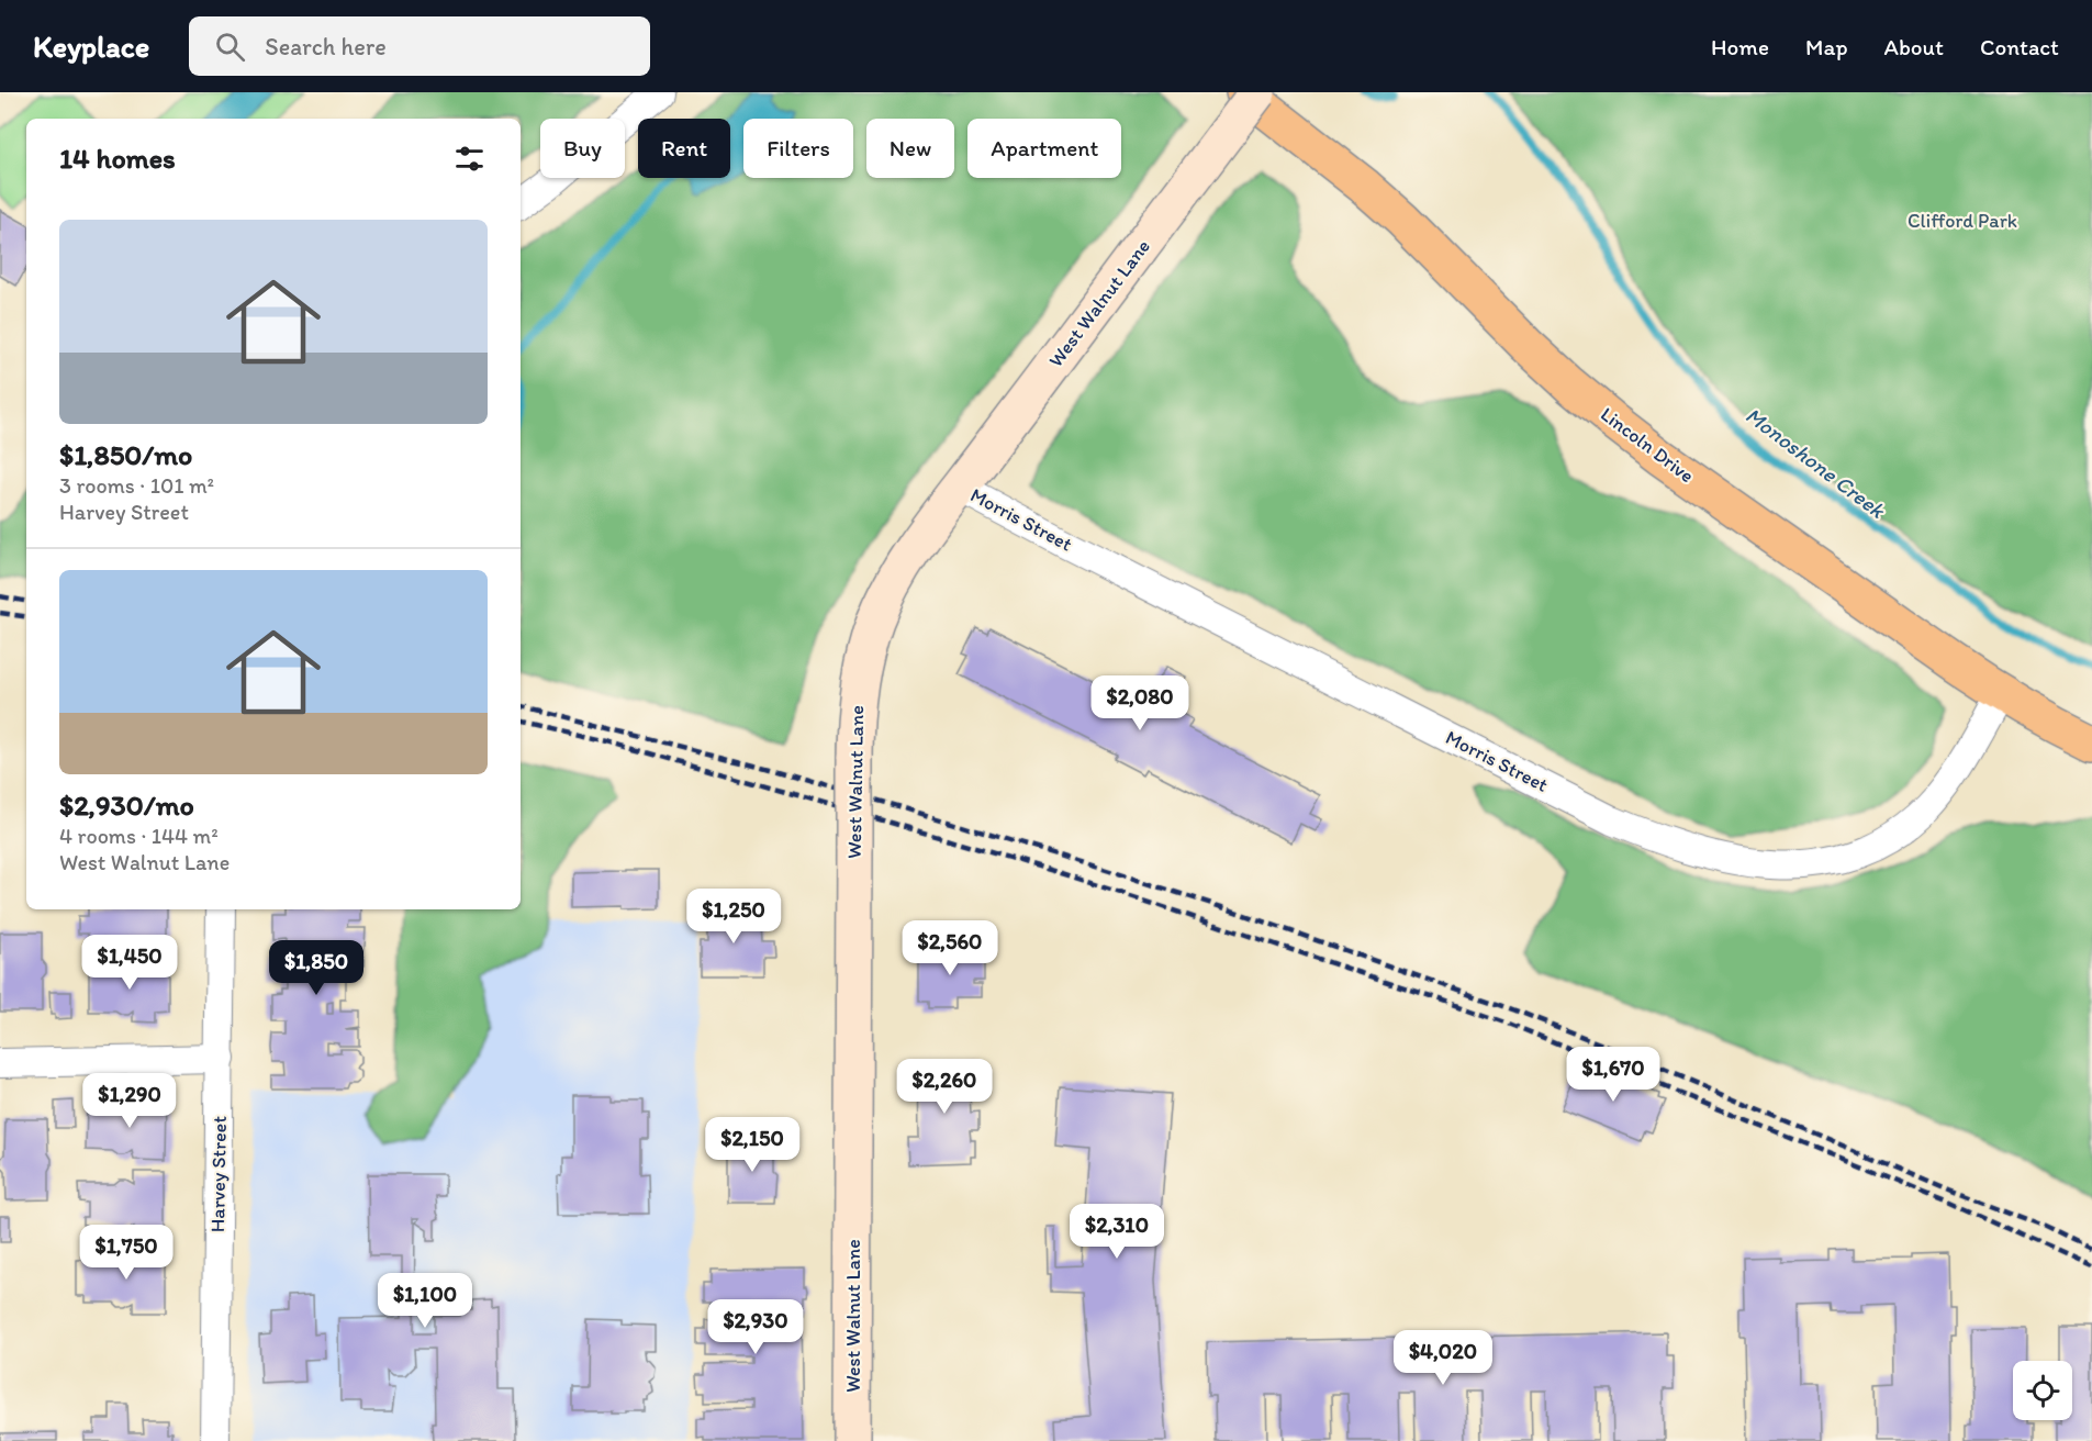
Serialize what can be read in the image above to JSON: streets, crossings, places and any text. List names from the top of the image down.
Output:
{
  "streets": {
    "main road": ["Lincoln Drive"],
    "street": ["West Walnut Lane", "Morris Street", "Harvey Street"]
  },
  "crossings": [
    ["West Walnut Lane", "Morris Street"],
    ["Lincoln Drive", "Morris Street"]
  ],
  "water": ["Monoshone Creek"],
  "parks": ["Clifford Park"],
  "page": {
    "header": "Keyplace",
    "search": "Search here",
    "nav": [
      "Home",
      "Map",
      "About",
      "Contact"
    ],
    "chip": [
      "Buy",
      "Rent",
      "Filters",
      "New",
      "Apartment"
    ],
    "heading": "14 homes",
    "list": [
      {
        "name": "$1,850/mo",
        "note": "3 rooms · 101 m² · Harvey Street"
      },
      {
        "name": "$2,930/mo",
        "note": "4 rooms · 144 m² · West Walnut Lane"
      }
    ],
    "price": [
      "$2,080",
      "$1,250",
      "$2,560",
      "$1,450",
      "$1,850",
      "$1,670",
      "$2,260",
      "$1,290",
      "$2,150",
      "$2,310",
      "$1,750",
      "$1,100",
      "$2,930",
      "$4,020"
    ]
  }
}
